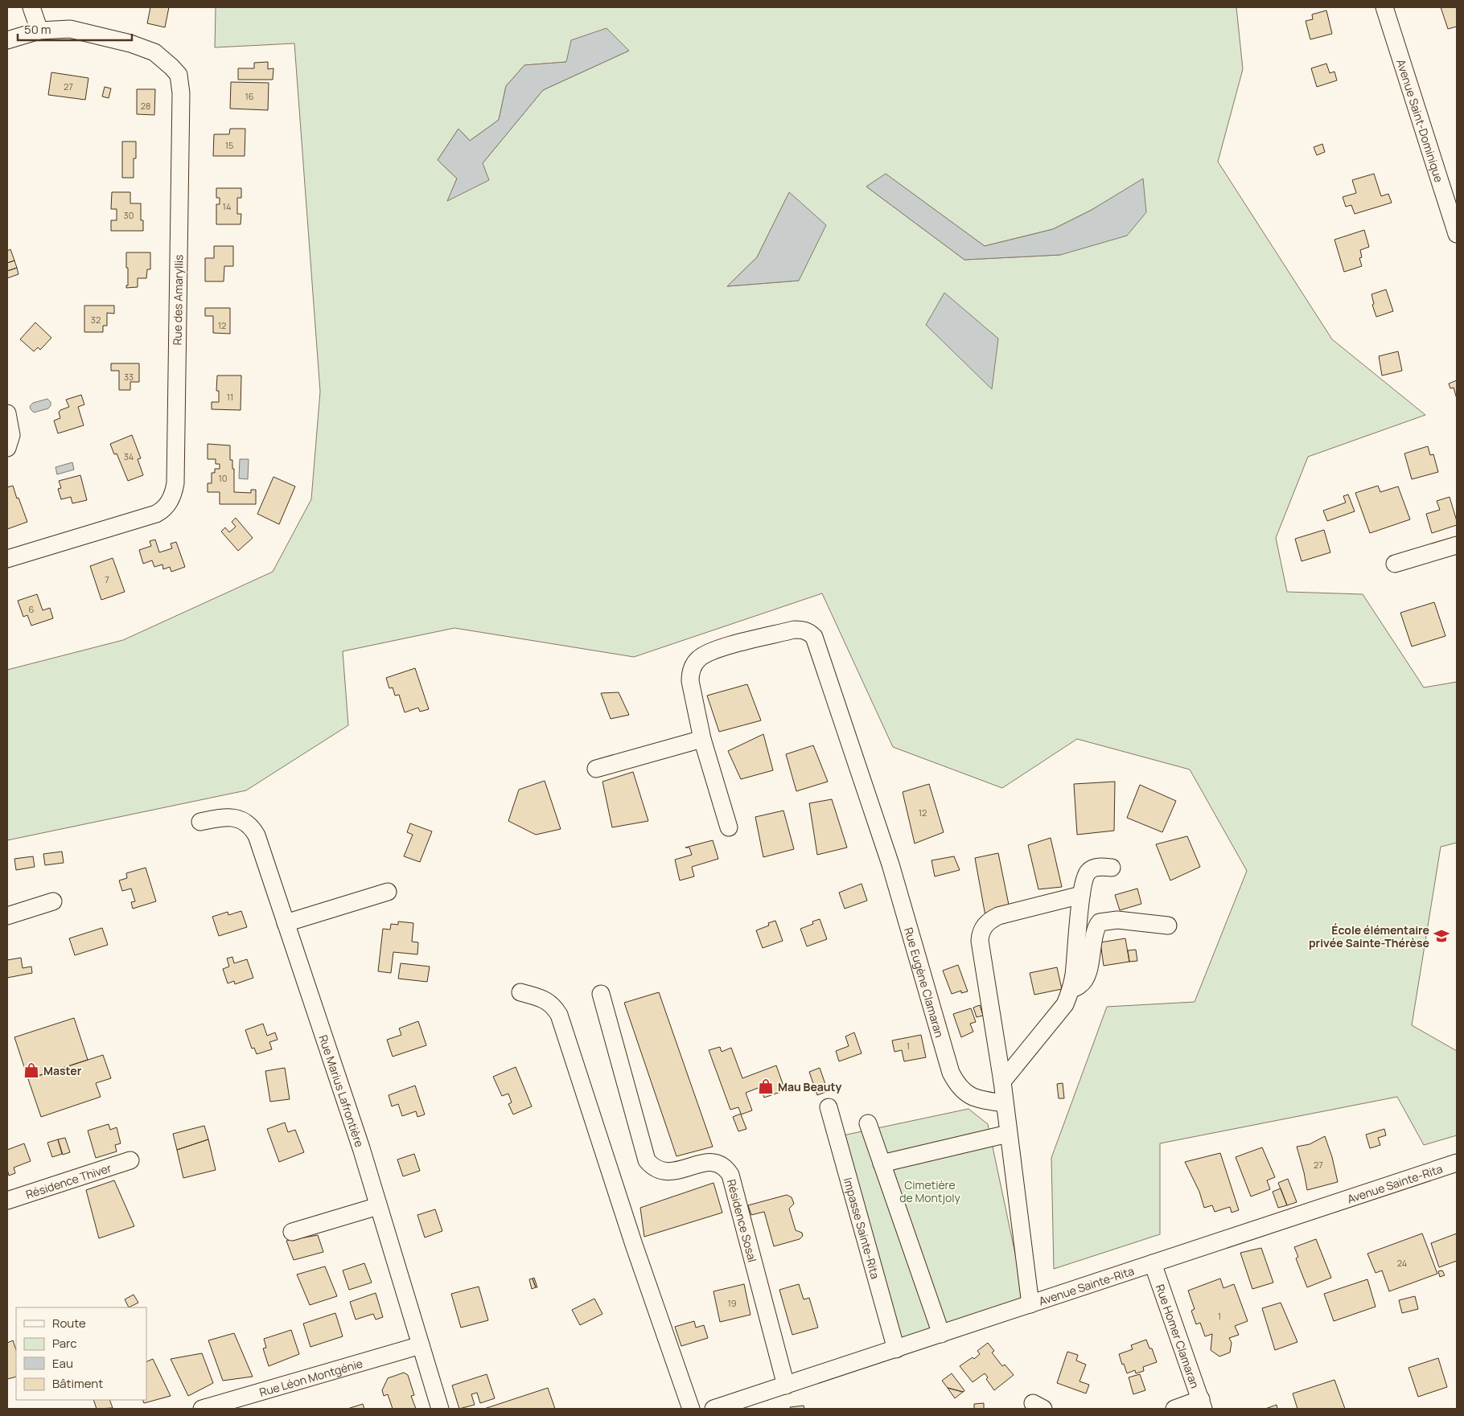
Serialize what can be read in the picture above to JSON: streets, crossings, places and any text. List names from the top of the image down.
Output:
{
  "streets": {
    "street": [
      "Avenue Saint-Dominique",
      "Rue des Amaryllis",
      "Rue Eugène Clamaran",
      "Rue Marius Lafrontière",
      "Résidence Thiver",
      "Avenue Sainte-Rita",
      "Résidence Sosal",
      "Impasse Sainte-Rita",
      "Rue Homer Clamaran",
      "Rue Léon Montgénie"
    ]
  },
  "crossings": [
    ["Rue Marius Lafrontière", "Rue Léon Montgénie"],
    ["Avenue Sainte-Rita", "Résidence Sosal"],
    ["Avenue Sainte-Rita", "Impasse Sainte-Rita"],
    ["Avenue Sainte-Rita", "Rue Homer Clamaran"]
  ],
  "parks": ["Cimetière de Montjoly"],
  "places": {
    "school or university": ["École élémentaire privée Sainte-Thérèse"],
    "shop": ["Master", "Mau Beauty"]
  },
  "house_numbers": [
    "27",
    "16",
    "28",
    "15",
    "14",
    "30",
    "32",
    "12",
    "33",
    "11",
    "34",
    "10",
    "7",
    "6",
    "12",
    "1",
    "27",
    "24",
    "19",
    "1"
  ],
  "legend": [
    "Route",
    "Parc",
    "Eau",
    "Bâtiment"
  ],
  "scale_bar": "50 m"
}
